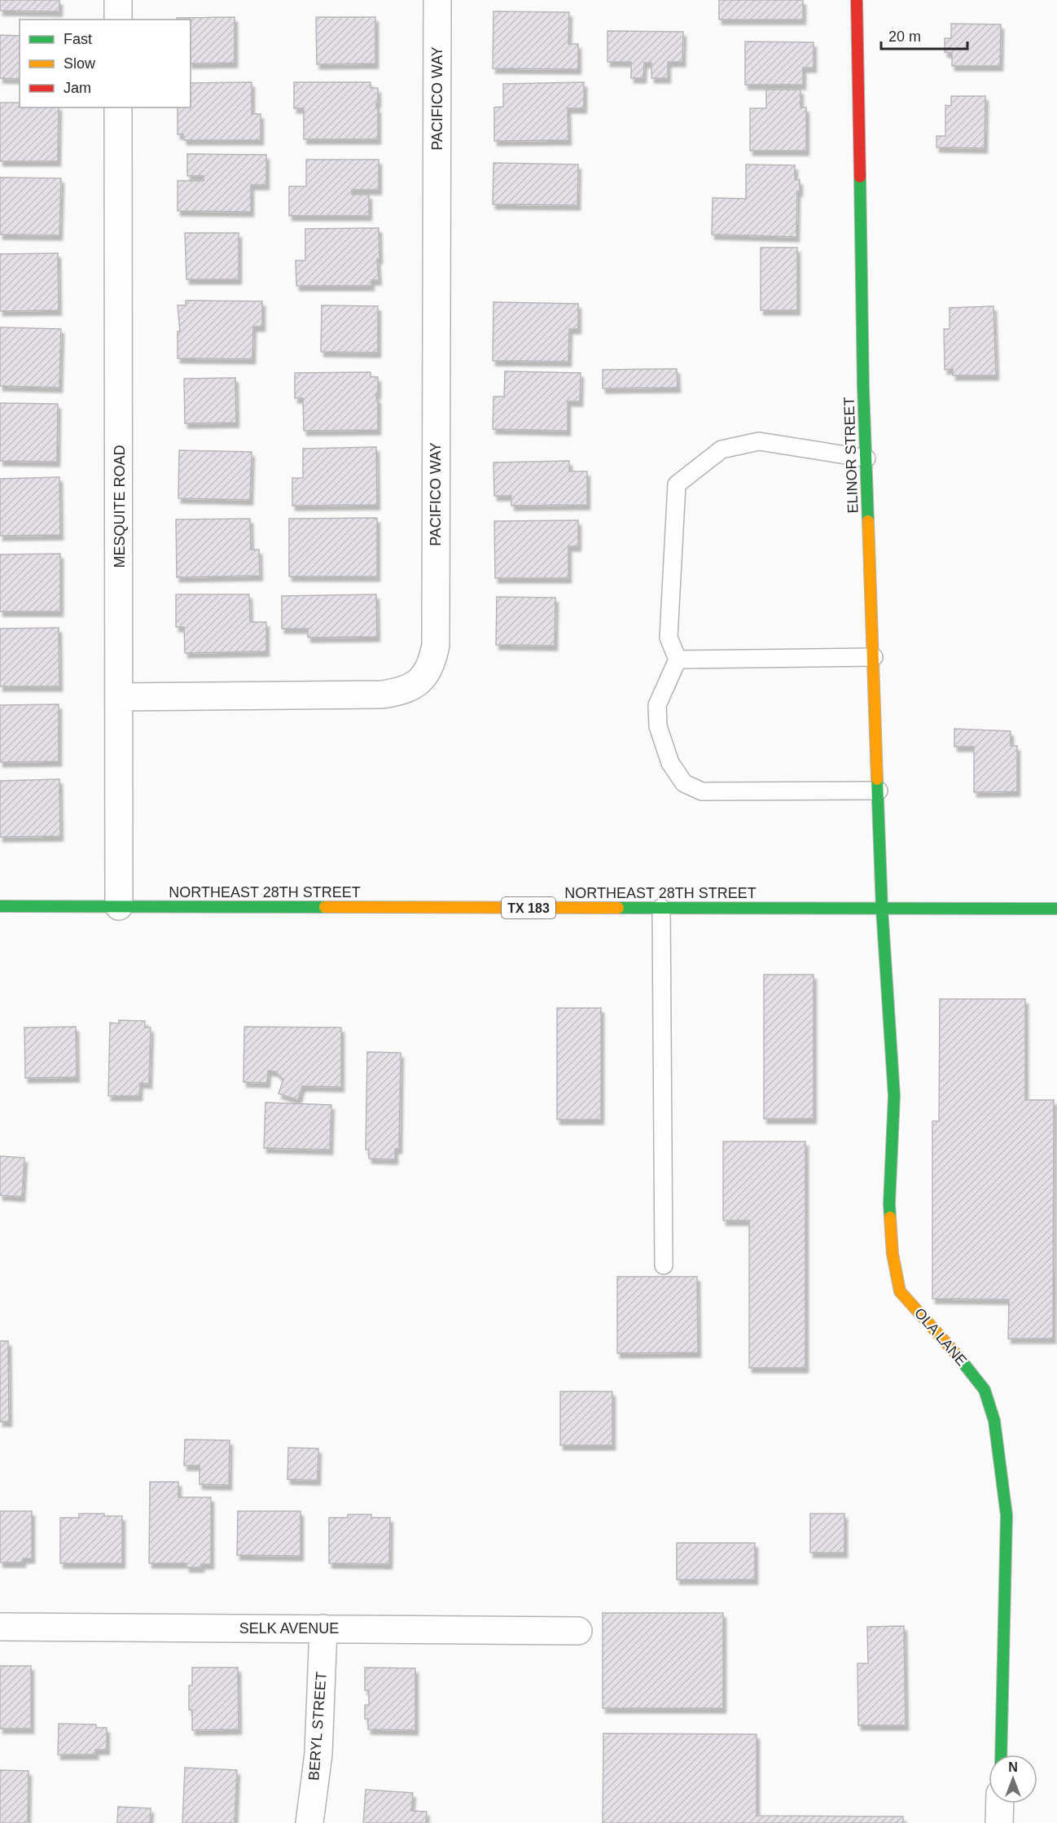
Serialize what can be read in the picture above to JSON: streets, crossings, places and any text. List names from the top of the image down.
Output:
{
  "streets": {
    "street": [
      "PACIFICO WAY",
      "ELINOR STREET",
      "MESQUITE ROAD",
      "NORTHEAST 28TH STREET",
      "TX 183",
      "OLA LANE",
      "SELK AVENUE",
      "BERYL STREET"
    ]
  },
  "crossings": [
    ["PACIFICO WAY", "MESQUITE ROAD"],
    ["ELINOR STREET", "NORTHEAST 28TH STREET"],
    ["ELINOR STREET", "OLA LANE"],
    ["MESQUITE ROAD", "NORTHEAST 28TH STREET"],
    ["NORTHEAST 28TH STREET", "OLA LANE"],
    ["SELK AVENUE", "BERYL STREET"]
  ],
  "legend": ["Fast", "Slow", "Jam"],
  "scale_bar": "20 m",
  "north": "top"
}
